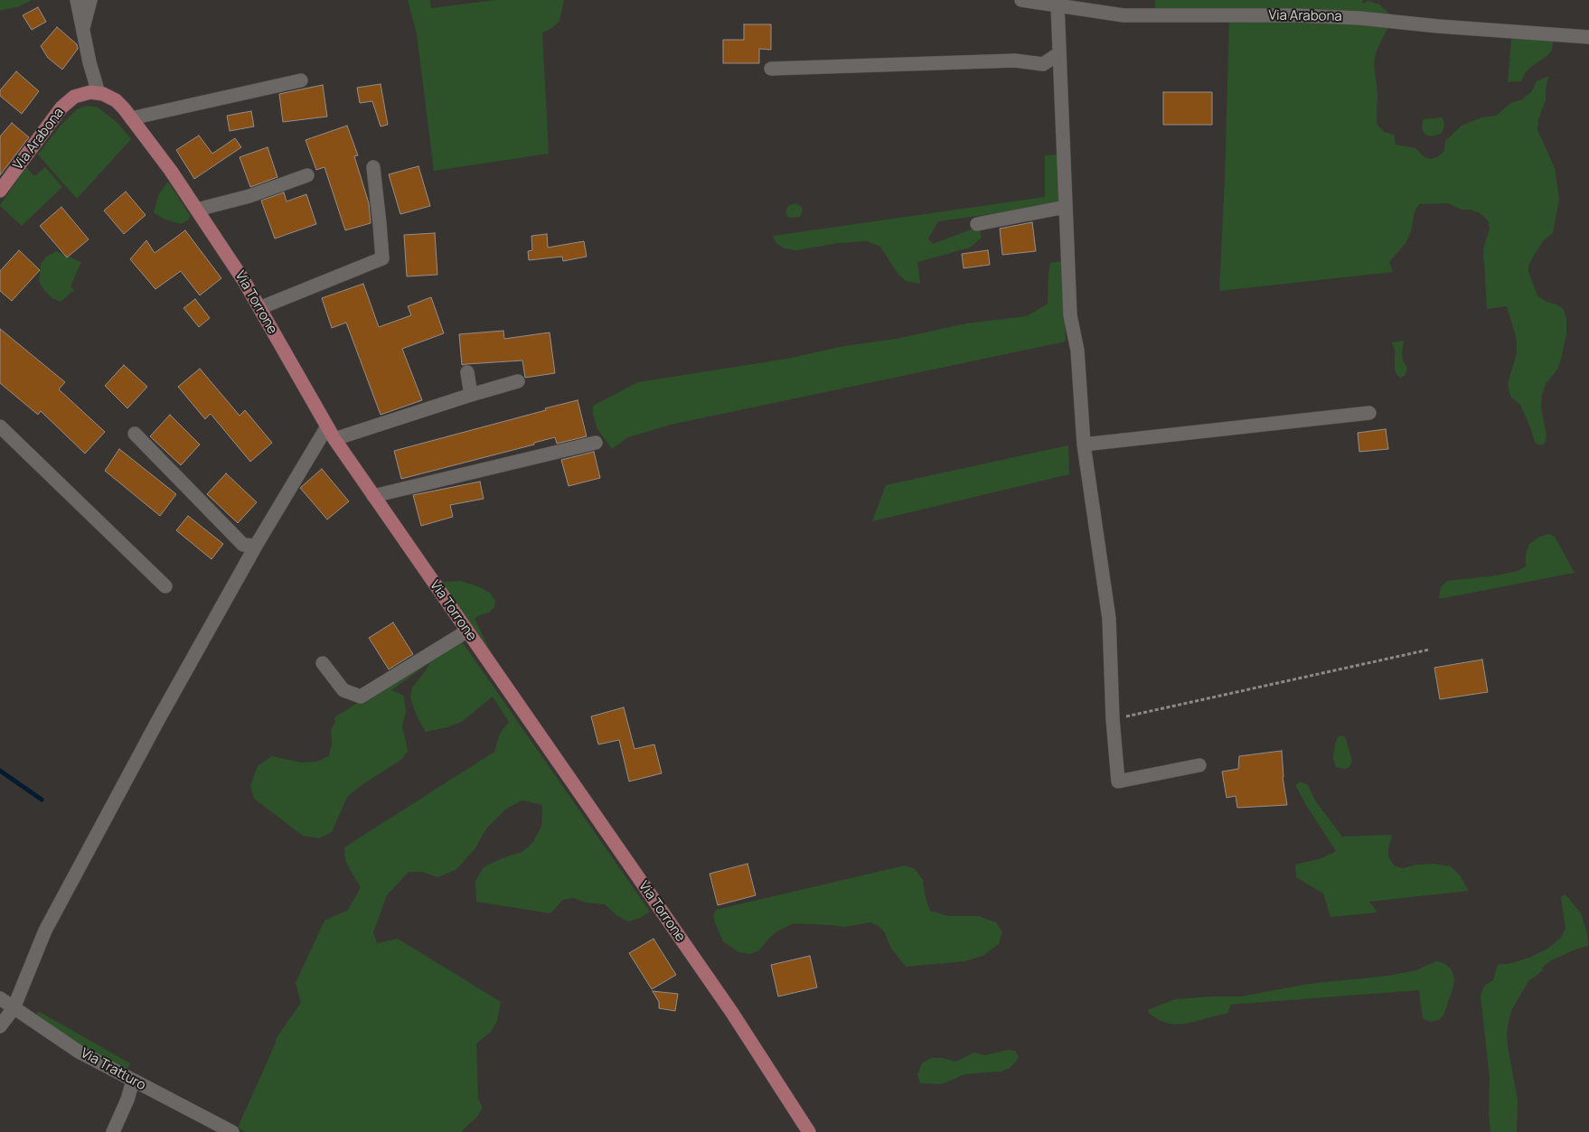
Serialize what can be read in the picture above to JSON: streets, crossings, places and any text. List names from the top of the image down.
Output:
{
  "streets": {
    "main road": ["Via Arabona", "Via Torrone"],
    "street": ["Via Tratturo"]
  },
  "crossings": [
    ["Via Arabona", "Via Torrone"]
  ]
}
